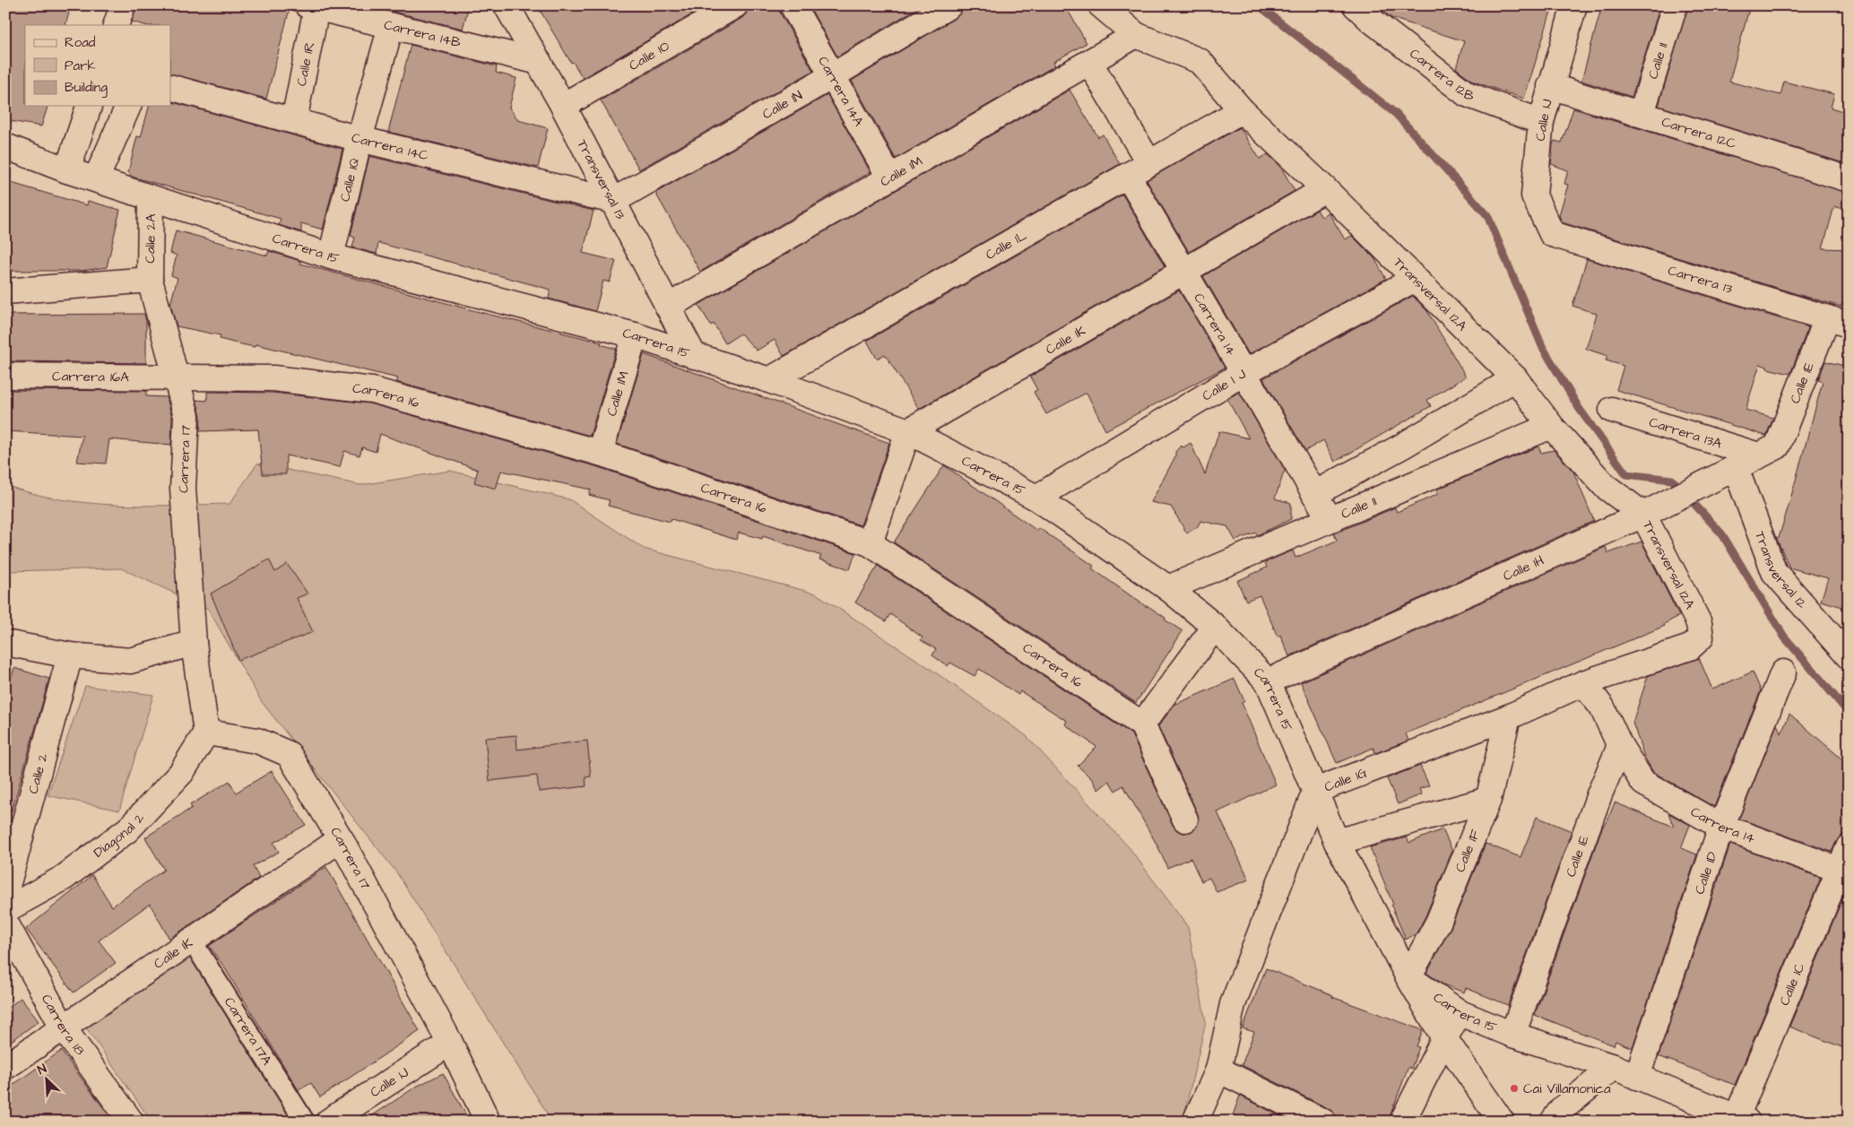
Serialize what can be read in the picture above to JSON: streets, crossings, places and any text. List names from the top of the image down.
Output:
{
  "streets": {
    "street": [
      "Carrera 14B",
      "Calle 1O",
      "Calle 1I",
      "Calle 1R",
      "Carrera 12B",
      "Carrera 14A",
      "Calle 1N",
      "Calle 1J",
      "Carrera 12C",
      "Carrera 14C",
      "Calle 1M",
      "Calle 1Q",
      "Transversal 13",
      "Calle 2A",
      "Calle 1L",
      "Carrera 15",
      "Carrera 13",
      "Transversal 12A",
      "Carrera 14",
      "Calle 1K",
      "Carrera 16A",
      "Calle 1E",
      "Calle I J",
      "Carrera 16",
      "Carrera 13A",
      "Carrera 17",
      "Calle 1H",
      "Transversal 12",
      "Calle 2",
      "Calle 1G",
      "Diagonal 2",
      "Calle 1F",
      "Calle 1D",
      "Calle 1C",
      "Carrera 18",
      "Carrera 17A"
    ]
  },
  "crossings": [
    ["Carrera 14B", "Calle 1R"],
    ["Carrera 14B", "Calle 1Q"],
    ["Carrera 14B", "Transversal 13"],
    ["Calle 1O", "Transversal 13"],
    ["Calle 1I", "Carrera 12C"],
    ["Calle 1I", "Carrera 15"],
    ["Calle 1I", "Transversal 12A"],
    ["Calle 1I", "Carrera 14"],
    ["Calle 1R", "Carrera 14C"],
    ["Carrera 12B", "Calle 1J"],
    ["Carrera 14A", "Calle 1N"],
    ["Carrera 14A", "Calle 1M"],
    ["Calle 1N", "Carrera 14C"],
    ["Calle 1N", "Transversal 13"],
    ["Calle 1J", "Carrera 12C"],
    ["Calle 1J", "Carrera 13"],
    ["Calle 1J", "Carrera 17"],
    ["Carrera 14C", "Calle 1Q"],
    ["Carrera 14C", "Transversal 13"],
    ["Calle 1M", "Transversal 13"],
    ["Calle 1M", "Carrera 15"],
    ["Calle 1M", "Transversal 12A"],
    ["Calle 1M", "Carrera 16"],
    ["Calle 1Q", "Carrera 15"],
    ["Transversal 13", "Carrera 15"],
    ["Calle 2A", "Carrera 15"],
    ["Calle 2A", "Carrera 17"],
    ["Calle 1L", "Carrera 15"],
    ["Calle 1L", "Transversal 12A"],
    ["Calle 1L", "Carrera 14"],
    ["Carrera 15", "Calle 1K"],
    ["Carrera 15", "Calle 1E"],
    ["Carrera 15", "Calle I J"],
    ["Carrera 15", "Calle 1H"],
    ["Carrera 15", "Calle 1G"],
    ["Carrera 15", "Calle 1F"],
    ["Carrera 15", "Calle 1D"],
    ["Carrera 15", "Calle 1C"],
    ["Carrera 13", "Calle 1E"],
    ["Transversal 12A", "Calle 1K"],
    ["Transversal 12A", "Calle I J"],
    ["Transversal 12A", "Calle 1H"],
    ["Transversal 12A", "Calle 1G"],
    ["Carrera 14", "Calle 1K"],
    ["Carrera 14", "Calle 1E"],
    ["Carrera 14", "Calle I J"],
    ["Carrera 14", "Calle 1D"],
    ["Carrera 14", "Calle 1C"],
    ["Calle 1K", "Carrera 17"],
    ["Calle 1K", "Carrera 18"],
    ["Calle 1K", "Carrera 17A"],
    ["Carrera 16A", "Carrera 16"],
    ["Carrera 16A", "Carrera 17"],
    ["Calle 1E", "Carrera 13A"],
    ["Calle 1E", "Calle 1H"],
    ["Carrera 16", "Carrera 17"],
    ["Carrera 13A", "Calle 1H"],
    ["Carrera 17", "Diagonal 2"],
    ["Calle 1H", "Transversal 12"],
    ["Calle 1G", "Calle 1F"]
  ],
  "places": ["Cai Villamonica"],
  "legend": ["Road", "Park", "Building"],
  "north": "top left"
}
